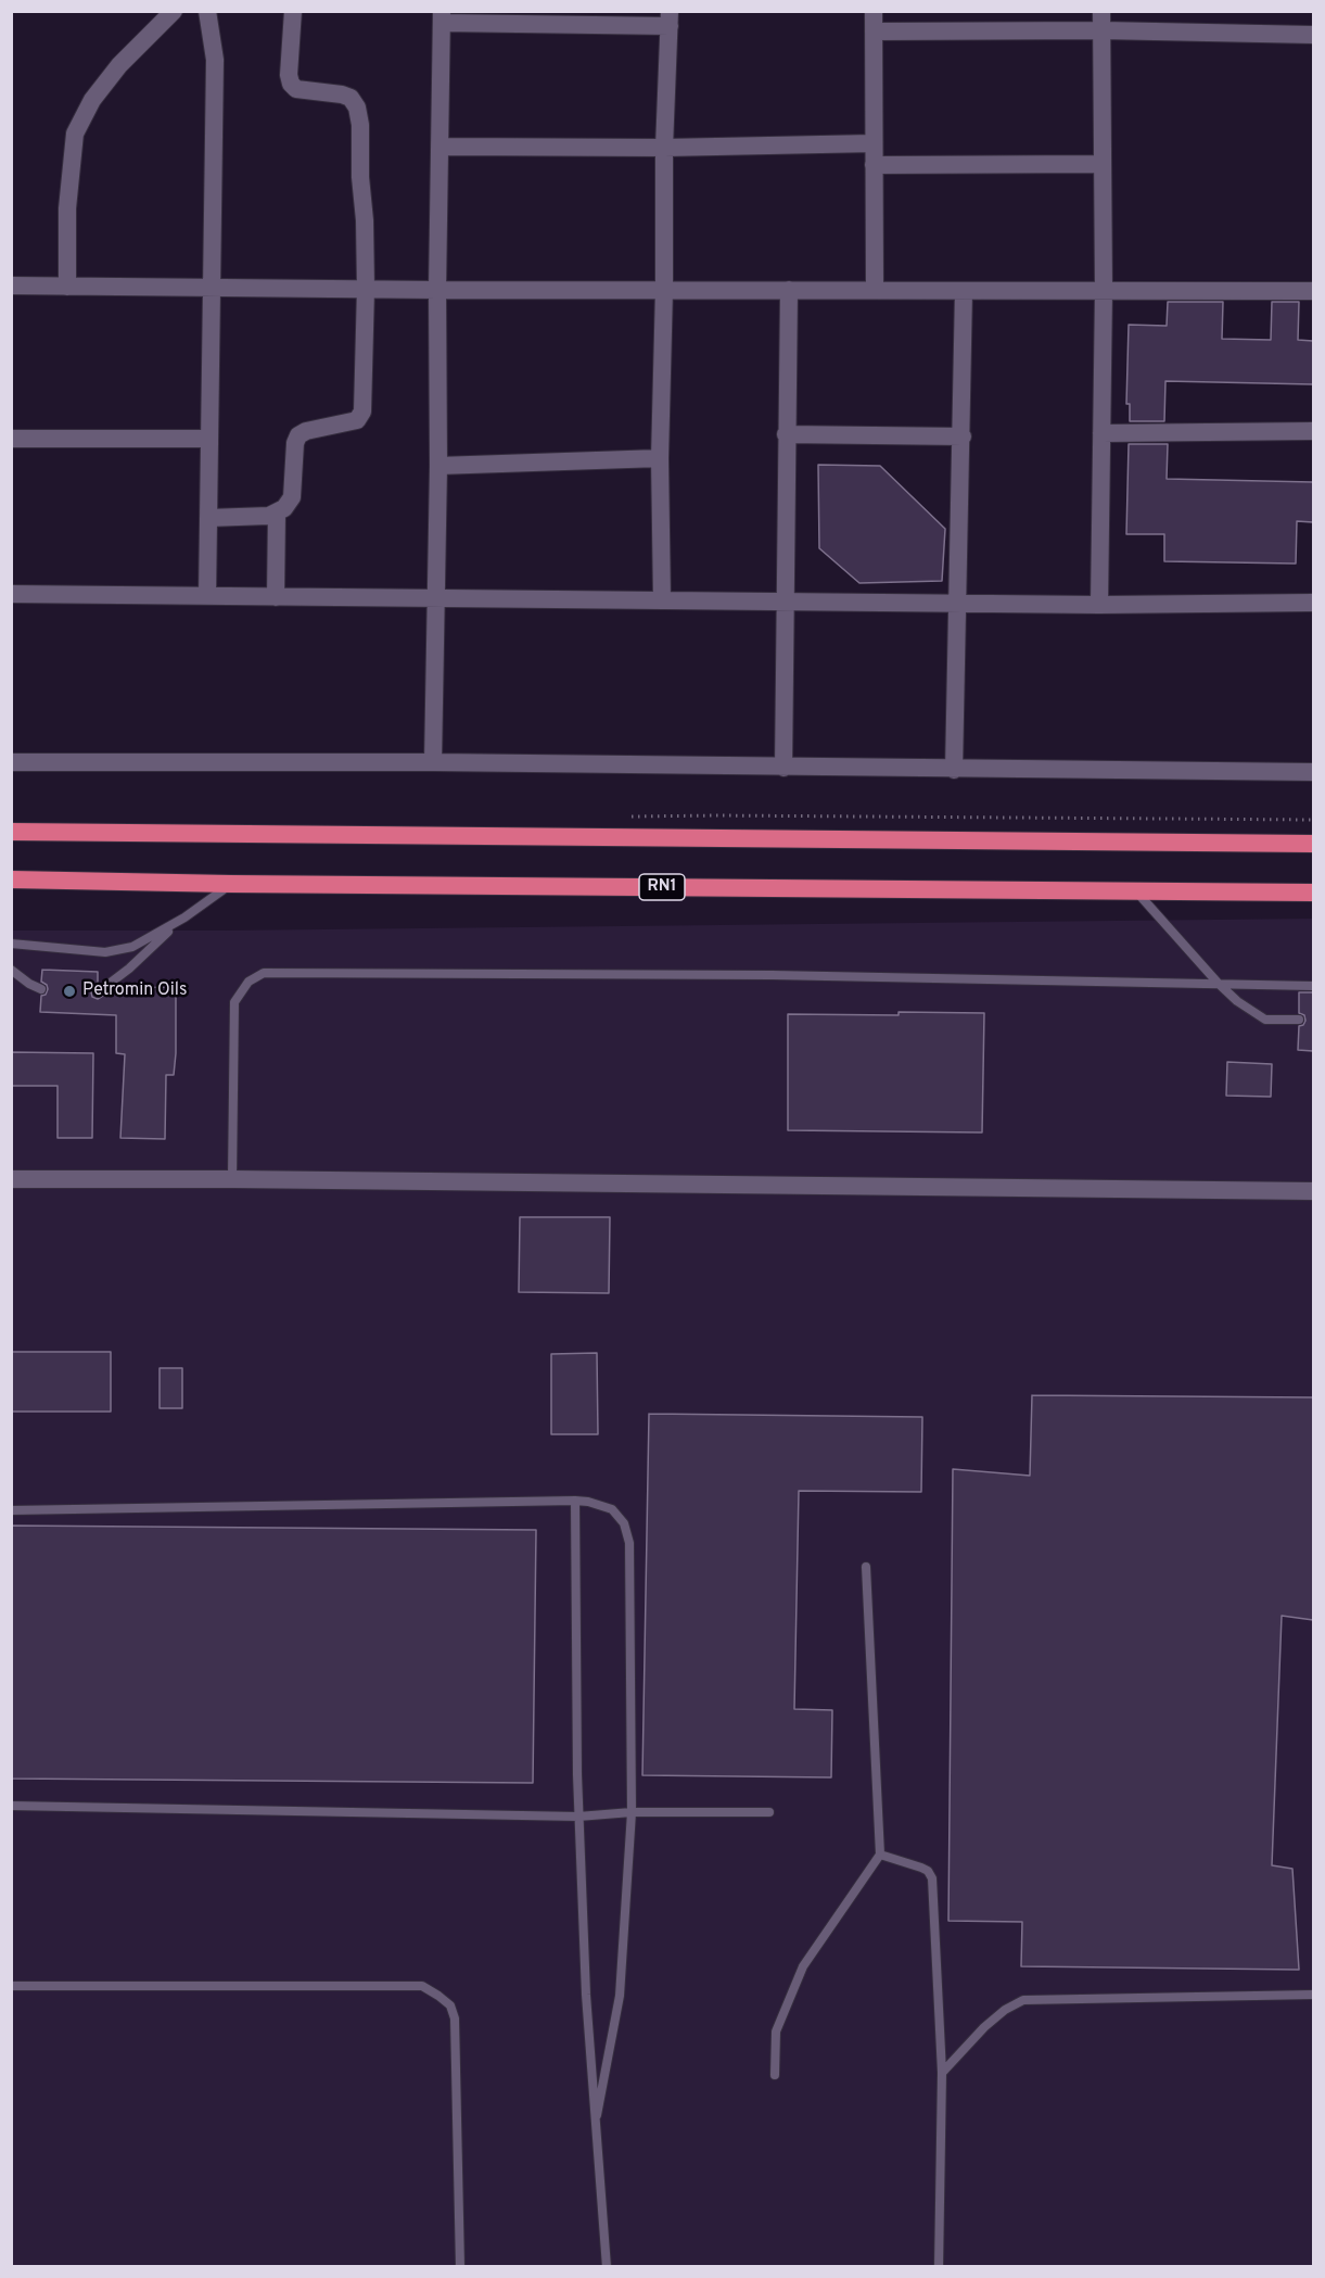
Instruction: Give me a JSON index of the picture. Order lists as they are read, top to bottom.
{
  "streets": {
    "highway": ["RN1"]
  },
  "places": ["Petromin Oils"]
}
